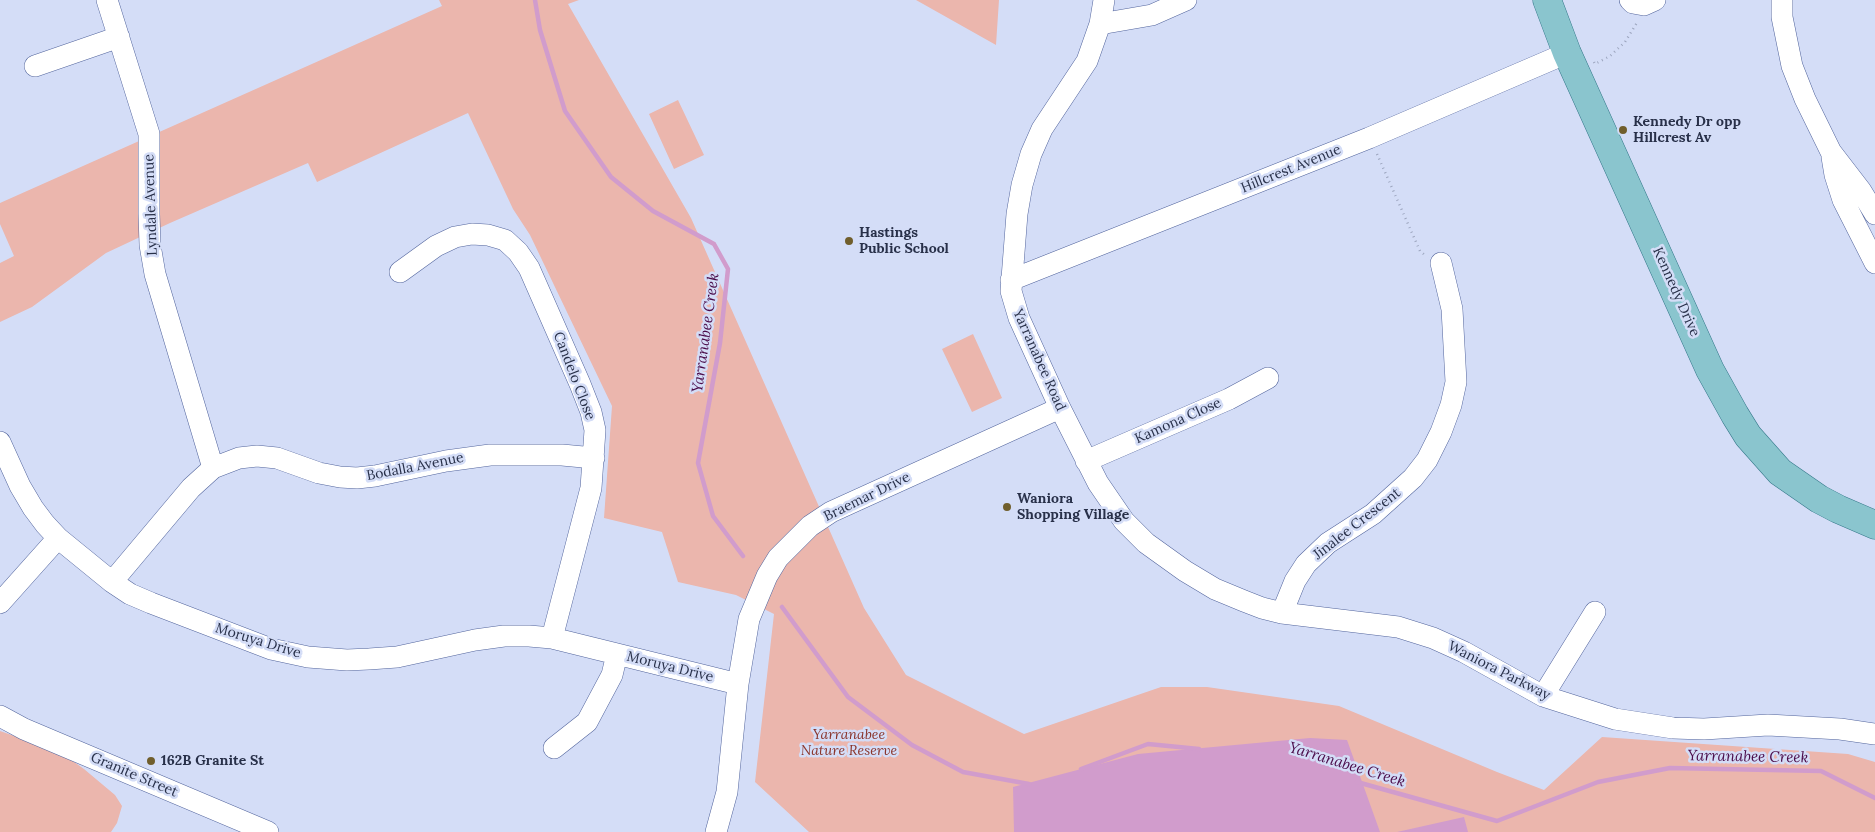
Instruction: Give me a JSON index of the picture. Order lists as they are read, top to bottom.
{
  "streets": {
    "main road": ["Kennedy Drive"],
    "street": [
      "Hillcrest Avenue",
      "Lyndale Avenue",
      "Yarranabee Road",
      "Candelo Close",
      "Kamona Close",
      "Bodalla Avenue",
      "Braemar Drive",
      "Jinalee Crescent",
      "Moruya Drive",
      "Waniora Parkway",
      "Granite Street"
    ]
  },
  "crossings": [
    ["Hillcrest Avenue", "Kennedy Drive"],
    ["Hillcrest Avenue", "Yarranabee Road"],
    ["Lyndale Avenue", "Bodalla Avenue"],
    ["Yarranabee Road", "Kamona Close"],
    ["Yarranabee Road", "Braemar Drive"],
    ["Yarranabee Road", "Waniora Parkway"],
    ["Candelo Close", "Bodalla Avenue"],
    ["Candelo Close", "Moruya Drive"],
    ["Bodalla Avenue", "Moruya Drive"],
    ["Braemar Drive", "Moruya Drive"],
    ["Jinalee Crescent", "Waniora Parkway"]
  ],
  "water": ["Yarranabee Creek"],
  "parks": ["Yarranabee Nature Reserve"],
  "places": [
    "Kennedy Dr opp Hillcrest Av",
    "Hastings Public School",
    "Waniora Shopping Village",
    "162B Granite St"
  ]
}
